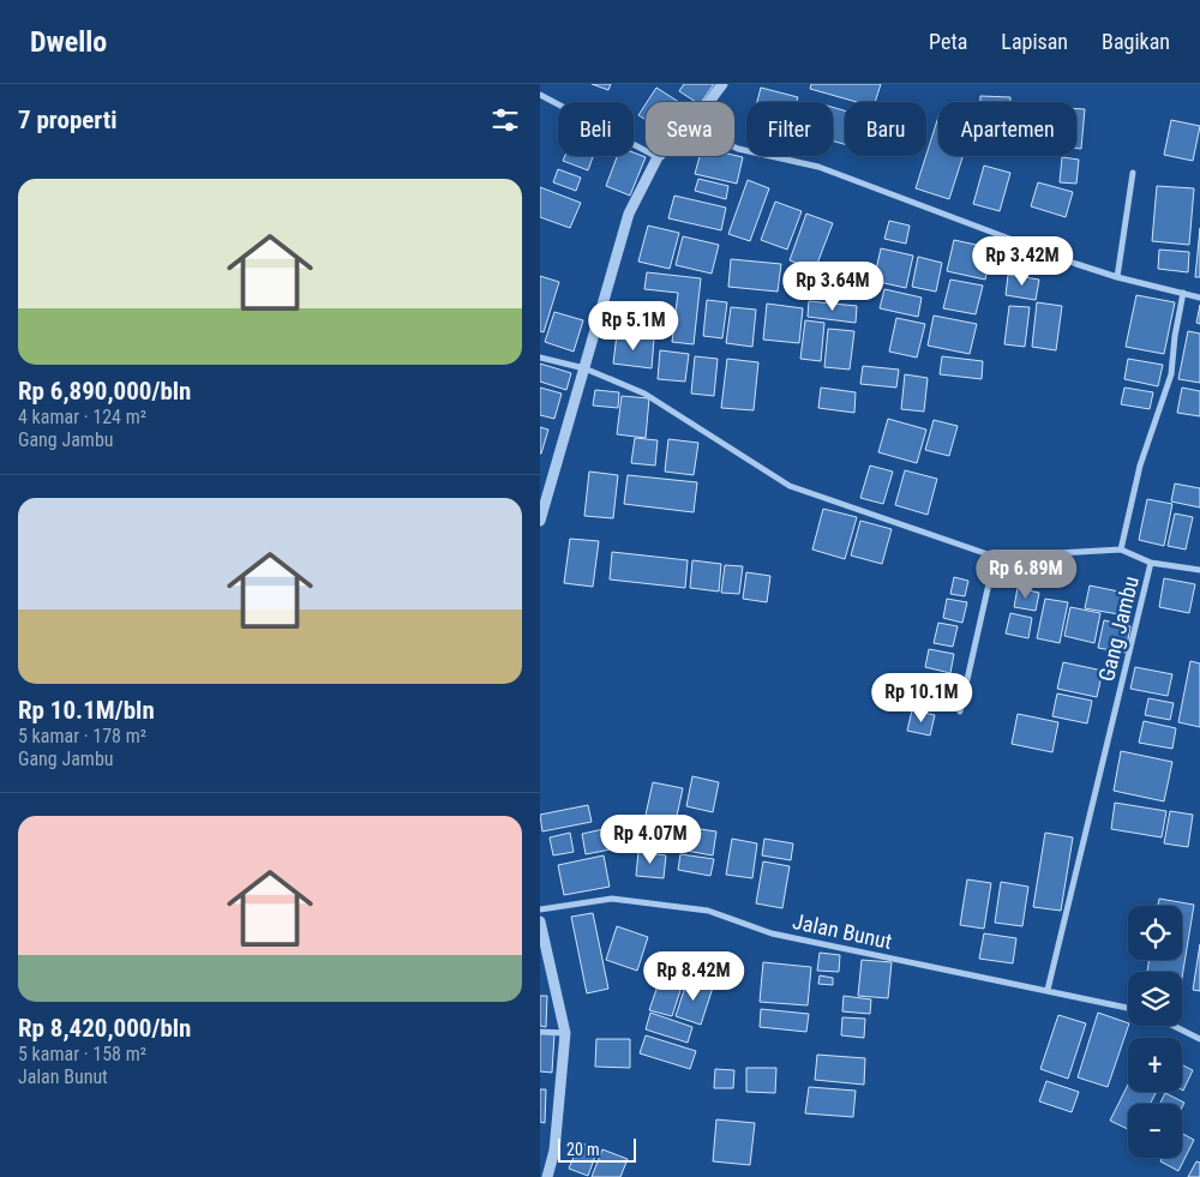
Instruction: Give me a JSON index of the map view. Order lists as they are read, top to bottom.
{
  "streets": {
    "street": ["Gang Jambu", "Jalan Bunut"]
  },
  "crossings": [
    ["Gang Jambu", "Jalan Bunut"]
  ],
  "scale_bar": "20 m",
  "page": {
    "header": "Dwello",
    "nav": ["Peta", "Lapisan", "Bagikan"],
    "heading": "7 properti",
    "chip": [
      "Beli",
      "Sewa",
      "Filter",
      "Baru",
      "Apartemen"
    ],
    "list": [
      {
        "name": "Rp 6,890,000/bln",
        "note": "4 kamar · 124 m² · Gang Jambu"
      },
      {
        "name": "Rp 10.1M/bln",
        "note": "5 kamar · 178 m² · Gang Jambu"
      },
      {
        "name": "Rp 8,420,000/bln",
        "note": "5 kamar · 158 m² · Jalan Bunut"
      }
    ],
    "price": [
      "Rp 3.42M",
      "Rp 3.64M",
      "Rp 5.1M",
      "Rp 6.89M",
      "Rp 10.1M",
      "Rp 4.07M",
      "Rp 8.42M"
    ],
    "map_buttons": ["+", "−"],
    "scale": "20 m"
  }
}
